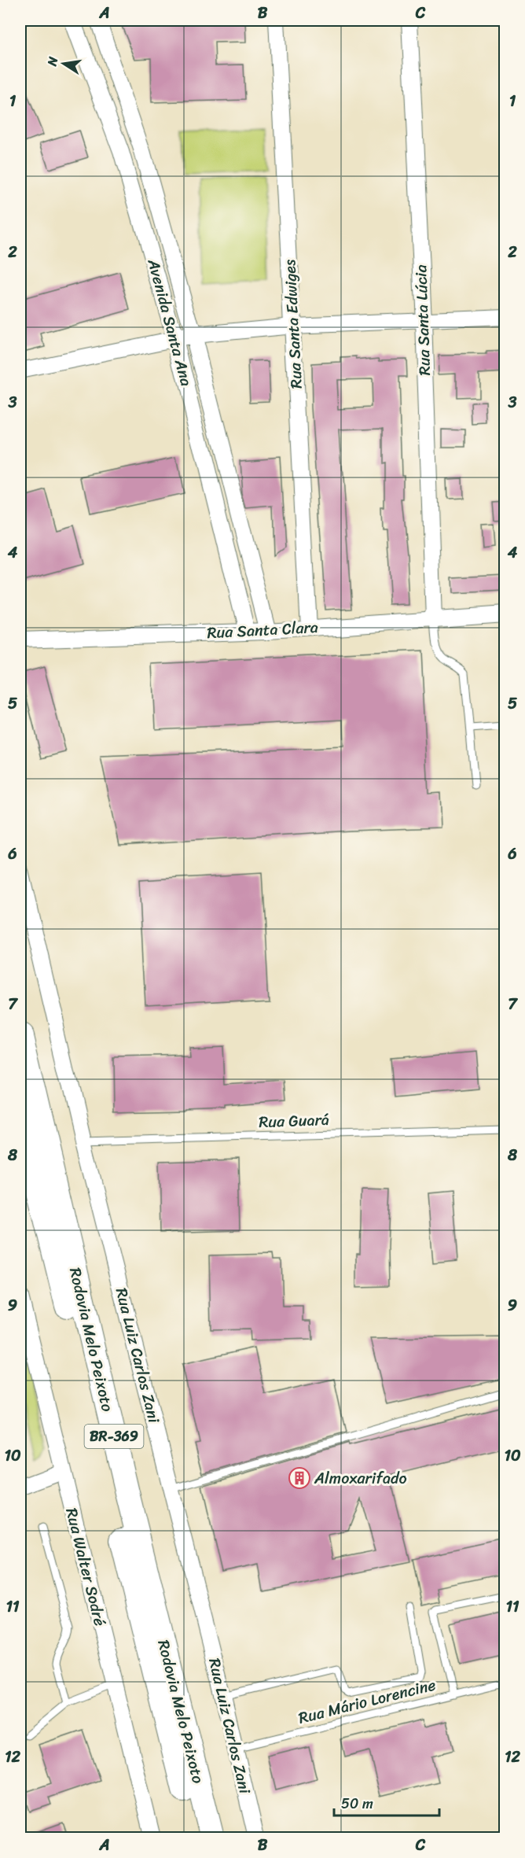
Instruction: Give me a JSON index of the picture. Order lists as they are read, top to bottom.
{
  "streets": {
    "main road": ["Rodovia Melo Peixoto", "BR-369"],
    "street": [
      "Rua Santa Lúcia",
      "Avenida Santa Ana",
      "Rua Santa Edwiges",
      "Rua Santa Clara",
      "Rua Luiz Carlos Zani",
      "Rua Walter Sodré"
    ],
    "lane": ["Rua Guará", "Rua Mário Lorencine"]
  },
  "crossings": [
    ["Rua Santa Lúcia", "Rua Santa Clara"],
    ["Avenida Santa Ana", "Rua Santa Clara"],
    ["Rua Santa Edwiges", "Rua Santa Clara"],
    ["Rua Guará", "Rua Luiz Carlos Zani"],
    ["Rua Luiz Carlos Zani", "Rua Mário Lorencine"]
  ],
  "places": {
    "building": ["Almoxarifado"]
  },
  "scale_bar": "50 m",
  "north": "left",
  "grid": {
    "columns": ["A", "B", "C"],
    "rows": [
      "1",
      "2",
      "3",
      "4",
      "5",
      "6",
      "7",
      "8",
      "9",
      "10",
      "11",
      "12"
    ]
  }
}
